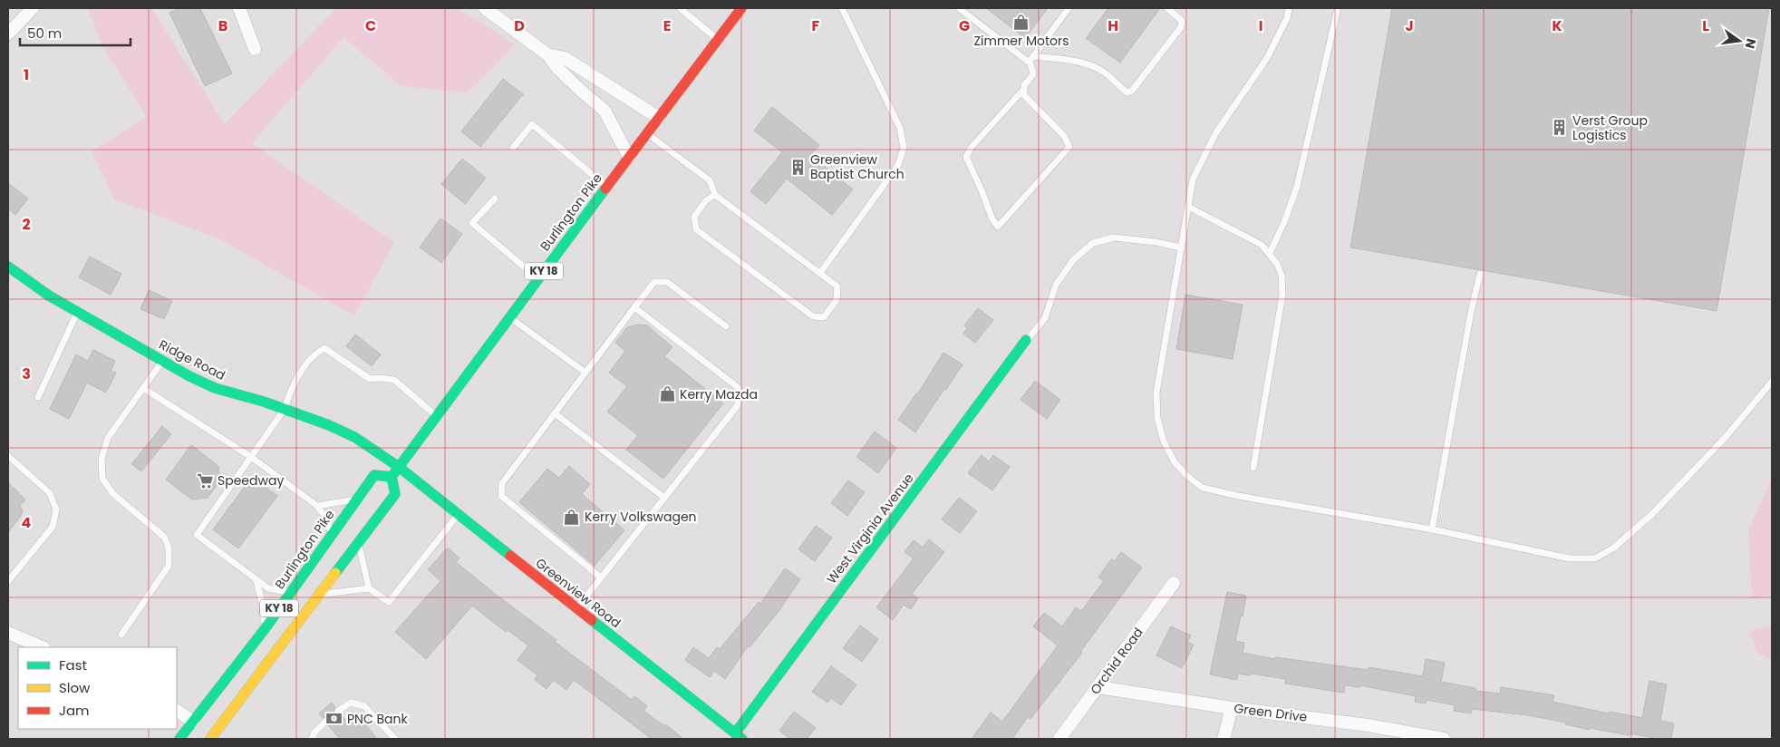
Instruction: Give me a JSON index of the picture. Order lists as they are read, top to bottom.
{
  "streets": {
    "street": [
      "Burlington Pike",
      "KY 18",
      "Ridge Road",
      "West Virginia Avenue",
      "Greenview Road",
      "Orchid Road",
      "Green Drive"
    ]
  },
  "crossings": [
    ["Burlington Pike", "KY 18"],
    ["Burlington Pike", "Ridge Road"],
    ["Burlington Pike", "Greenview Road"],
    ["Ridge Road", "Greenview Road"],
    ["West Virginia Avenue", "Greenview Road"],
    ["Orchid Road", "Green Drive"]
  ],
  "places": {
    "shop": ["Zimmer Motors", "Kerry Mazda", "Kerry Volkswagen"],
    "building": ["Verst Group Logistics", "Greenview Baptist Church"],
    "supermarket": ["Speedway"],
    "bank": ["PNC Bank"]
  },
  "legend": ["Fast", "Slow", "Jam"],
  "scale_bar": "50 m",
  "north": "right",
  "grid": {
    "columns": [
      "B",
      "C",
      "D",
      "E",
      "F",
      "G",
      "H",
      "I",
      "J",
      "K",
      "L"
    ],
    "rows": [
      "1",
      "2",
      "3",
      "4"
    ]
  }
}
